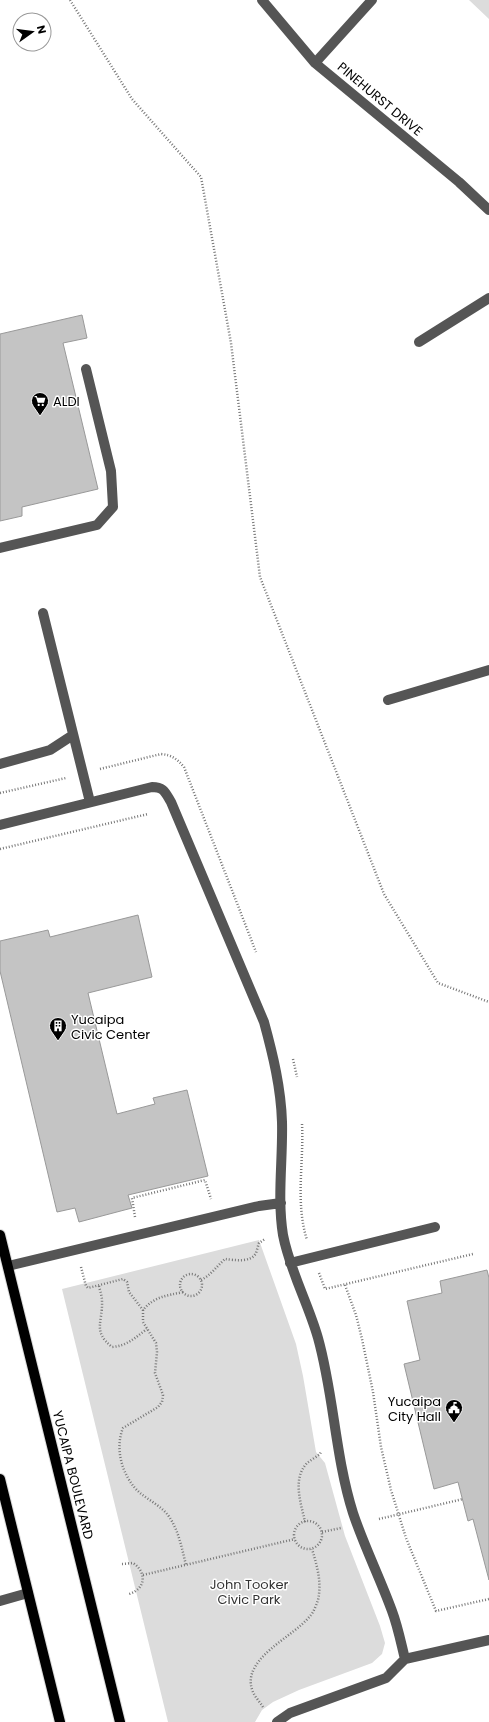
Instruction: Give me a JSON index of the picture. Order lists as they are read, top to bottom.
{
  "streets": {
    "main road": ["YUCAIPA BOULEVARD"],
    "street": ["PINEHURST DRIVE"]
  },
  "parks": ["John Tooker Civic Park"],
  "places": {
    "supermarket": ["ALDI"],
    "building": ["Yucaipa Civic Center"],
    "public building": ["Yucaipa City Hall"]
  },
  "north": "right"
}
